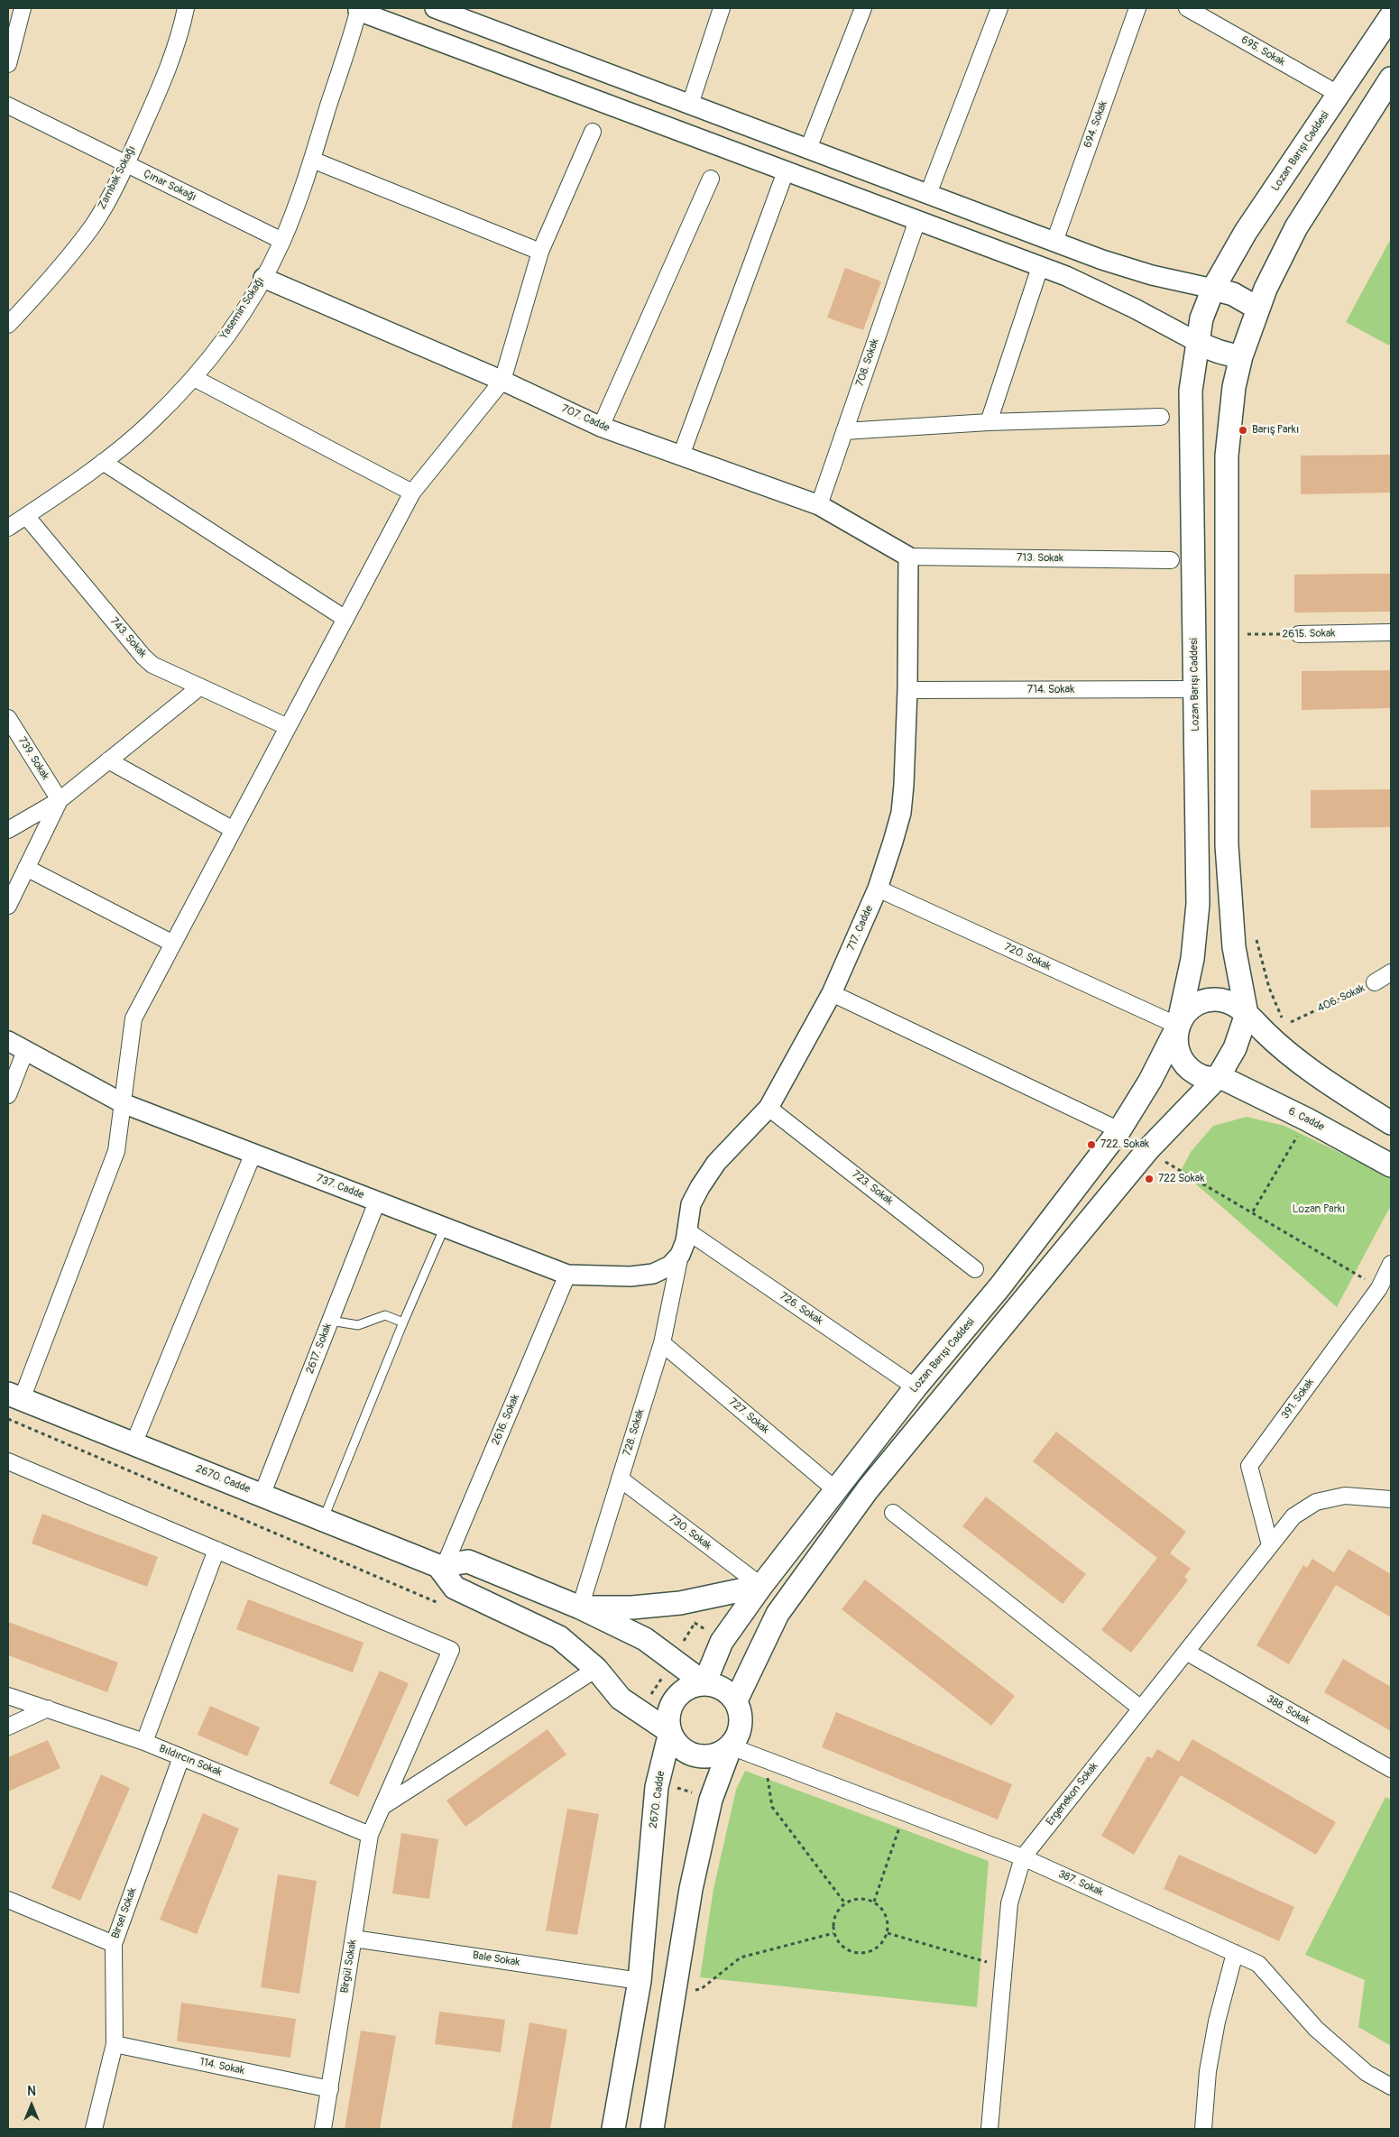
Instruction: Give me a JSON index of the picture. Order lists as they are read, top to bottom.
{
  "streets": {
    "main road": ["Lozan Barışı Caddesi", "6. Cadde", "2670. Cadde"],
    "street": [
      "695. Sokak",
      "694. Sokak",
      "Zambak Sokağı",
      "Çınar Sokağı",
      "Yasemin Sokağı",
      "708. Sokak",
      "707. Cadde",
      "713. Sokak",
      "2615. Sokak",
      "743. Sokak",
      "714. Sokak",
      "739. Sokak",
      "717. Cadde",
      "720. Sokak",
      "406. Sokak",
      "737. Cadde",
      "723. Sokak",
      "726. Sokak",
      "2617. Sokak",
      "391. Sokak",
      "727. Sokak",
      "2616. Sokak",
      "728. Sokak",
      "730. Sokak",
      "388. Sokak",
      "Bıldırcın Sokak",
      "Ergenekon Sokak",
      "387. Sokak",
      "Birsel Sokak",
      "Bale Sokak",
      "Birgül Sokak",
      "114. Sokak"
    ]
  },
  "crossings": [
    ["695. Sokak", "Lozan Barışı Caddesi"],
    ["Lozan Barışı Caddesi", "714. Sokak"],
    ["Lozan Barışı Caddesi", "720. Sokak"],
    ["Lozan Barışı Caddesi", "6. Cadde"],
    ["Lozan Barışı Caddesi", "726. Sokak"],
    ["Lozan Barışı Caddesi", "727. Sokak"],
    ["Lozan Barışı Caddesi", "2670. Cadde"],
    ["Lozan Barışı Caddesi", "730. Sokak"],
    ["Lozan Barışı Caddesi", "387. Sokak"],
    ["Zambak Sokağı", "Çınar Sokağı"],
    ["Çınar Sokağı", "Yasemin Sokağı"],
    ["Yasemin Sokağı", "707. Cadde"],
    ["Yasemin Sokağı", "743. Sokak"],
    ["708. Sokak", "707. Cadde"],
    ["707. Cadde", "713. Sokak"],
    ["707. Cadde", "717. Cadde"],
    ["713. Sokak", "717. Cadde"],
    ["714. Sokak", "717. Cadde"],
    ["717. Cadde", "720. Sokak"],
    ["717. Cadde", "737. Cadde"],
    ["717. Cadde", "723. Sokak"],
    ["717. Cadde", "726. Sokak"],
    ["717. Cadde", "728. Sokak"],
    ["720. Sokak", "6. Cadde"],
    ["737. Cadde", "2617. Sokak"],
    ["737. Cadde", "2616. Sokak"],
    ["737. Cadde", "728. Sokak"],
    ["2617. Sokak", "2670. Cadde"],
    ["391. Sokak", "Ergenekon Sokak"],
    ["727. Sokak", "728. Sokak"],
    ["2616. Sokak", "2670. Cadde"],
    ["728. Sokak", "730. Sokak"],
    ["2670. Cadde", "387. Sokak"],
    ["2670. Cadde", "Bale Sokak"],
    ["388. Sokak", "Ergenekon Sokak"],
    ["Bıldırcın Sokak", "Birsel Sokak"],
    ["Bıldırcın Sokak", "Birgül Sokak"],
    ["Ergenekon Sokak", "387. Sokak"],
    ["Birsel Sokak", "114. Sokak"],
    ["Bale Sokak", "Birgül Sokak"],
    ["Birgül Sokak", "114. Sokak"]
  ],
  "parks": ["Lozan Parkı"],
  "places": ["Barış Parkı", "722. Sokak", "722 Sokak"],
  "north": "top"
}
